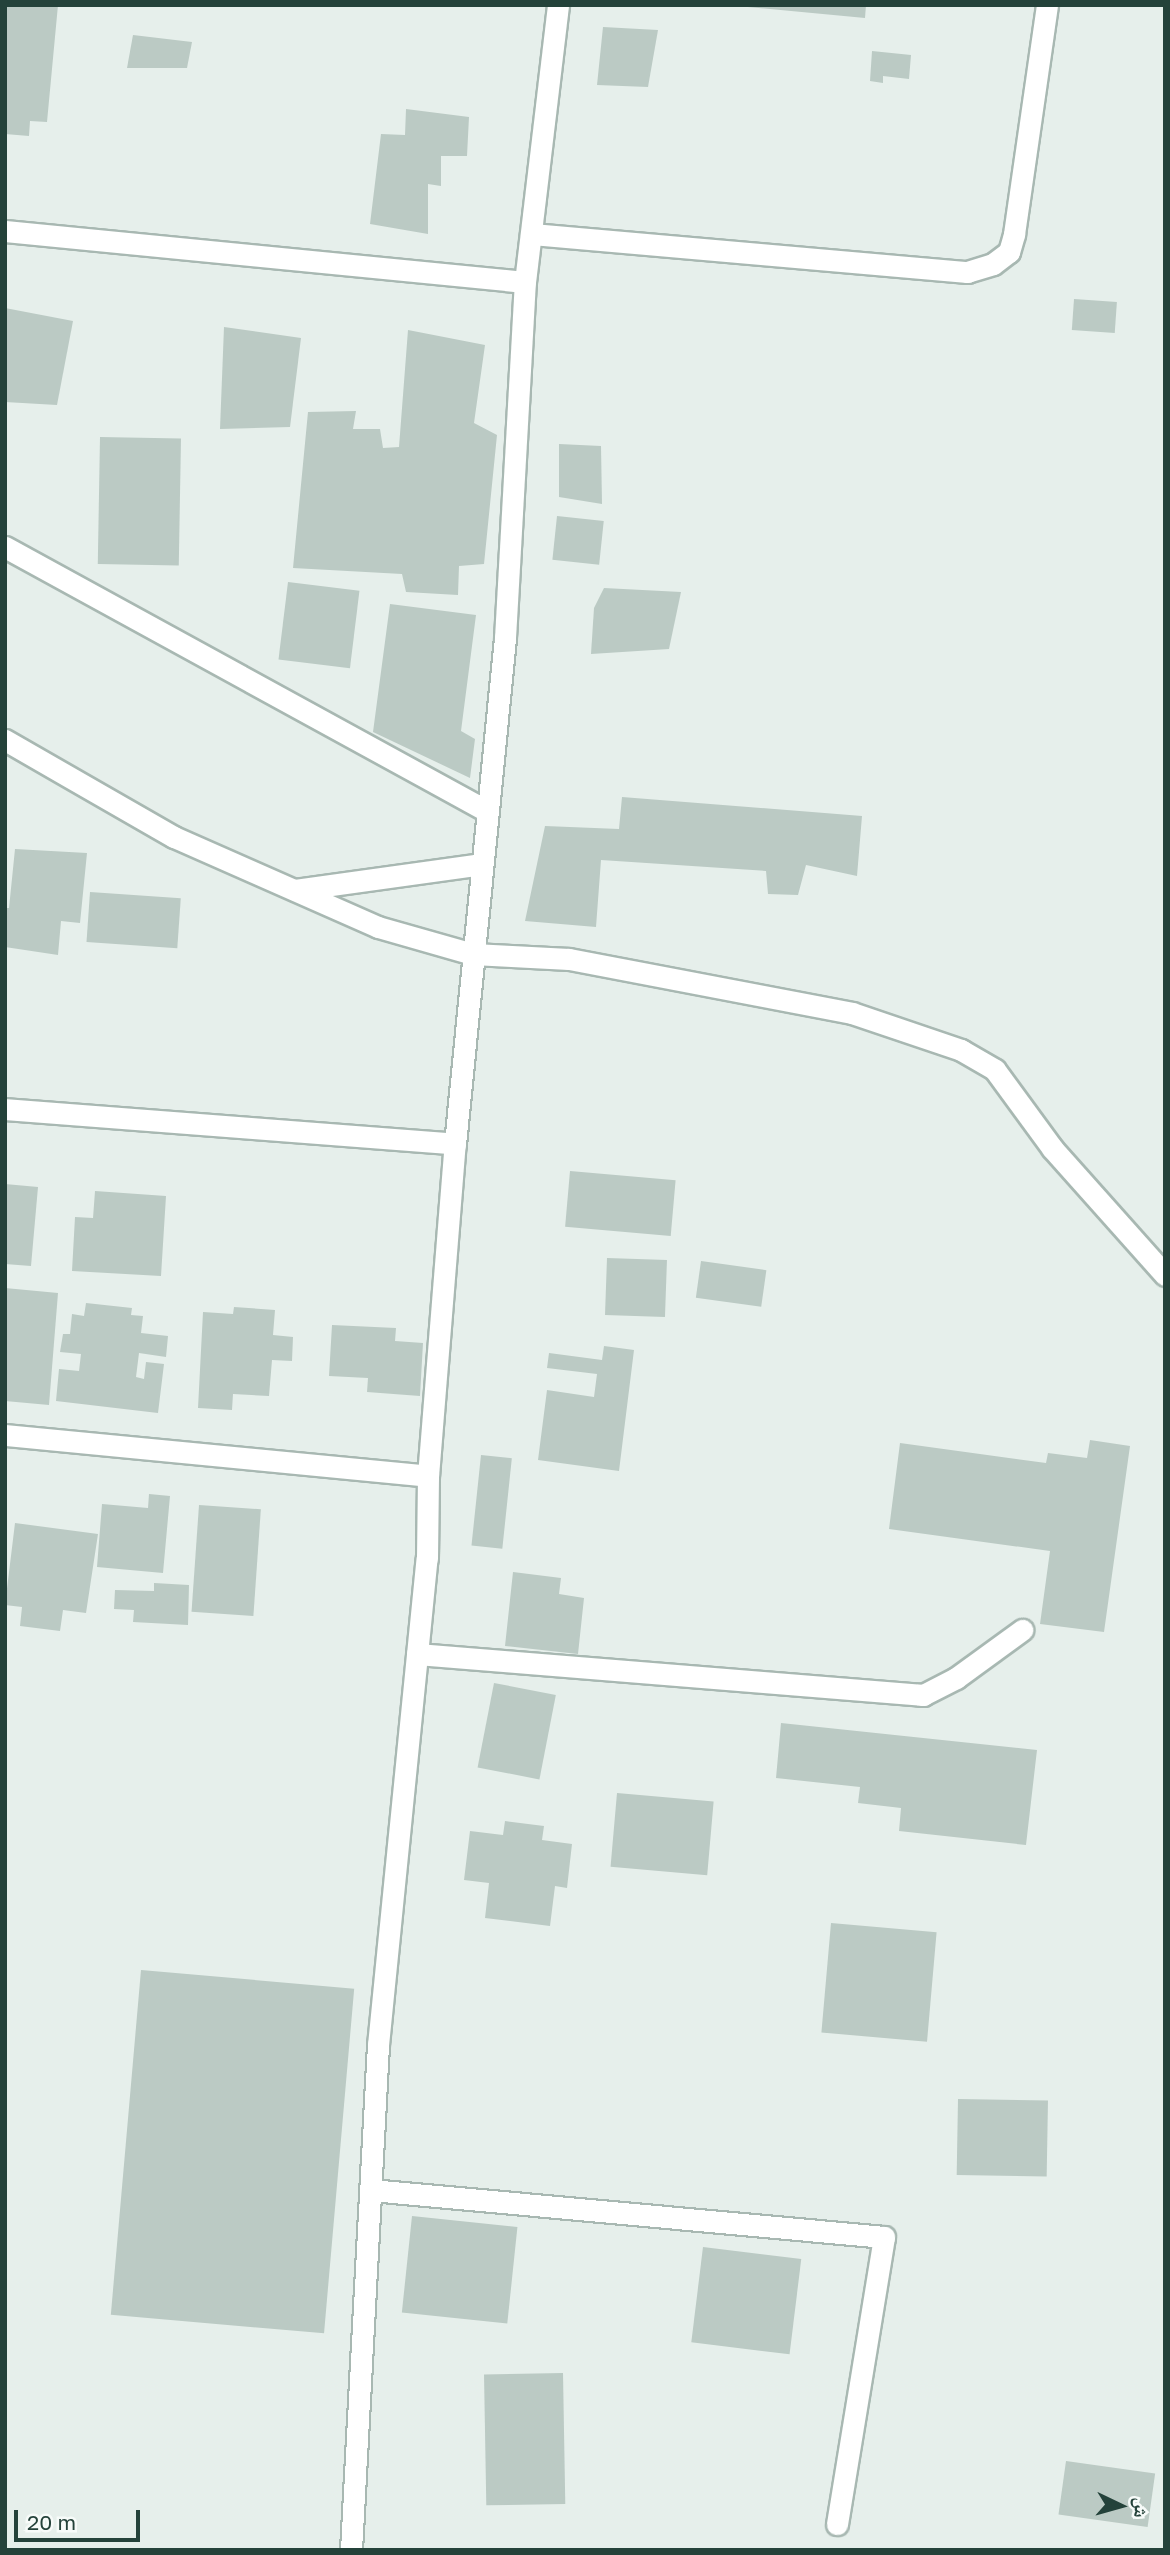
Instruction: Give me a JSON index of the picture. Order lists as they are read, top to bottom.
{
  "scale_bar": "20 m",
  "north": "right"
}
